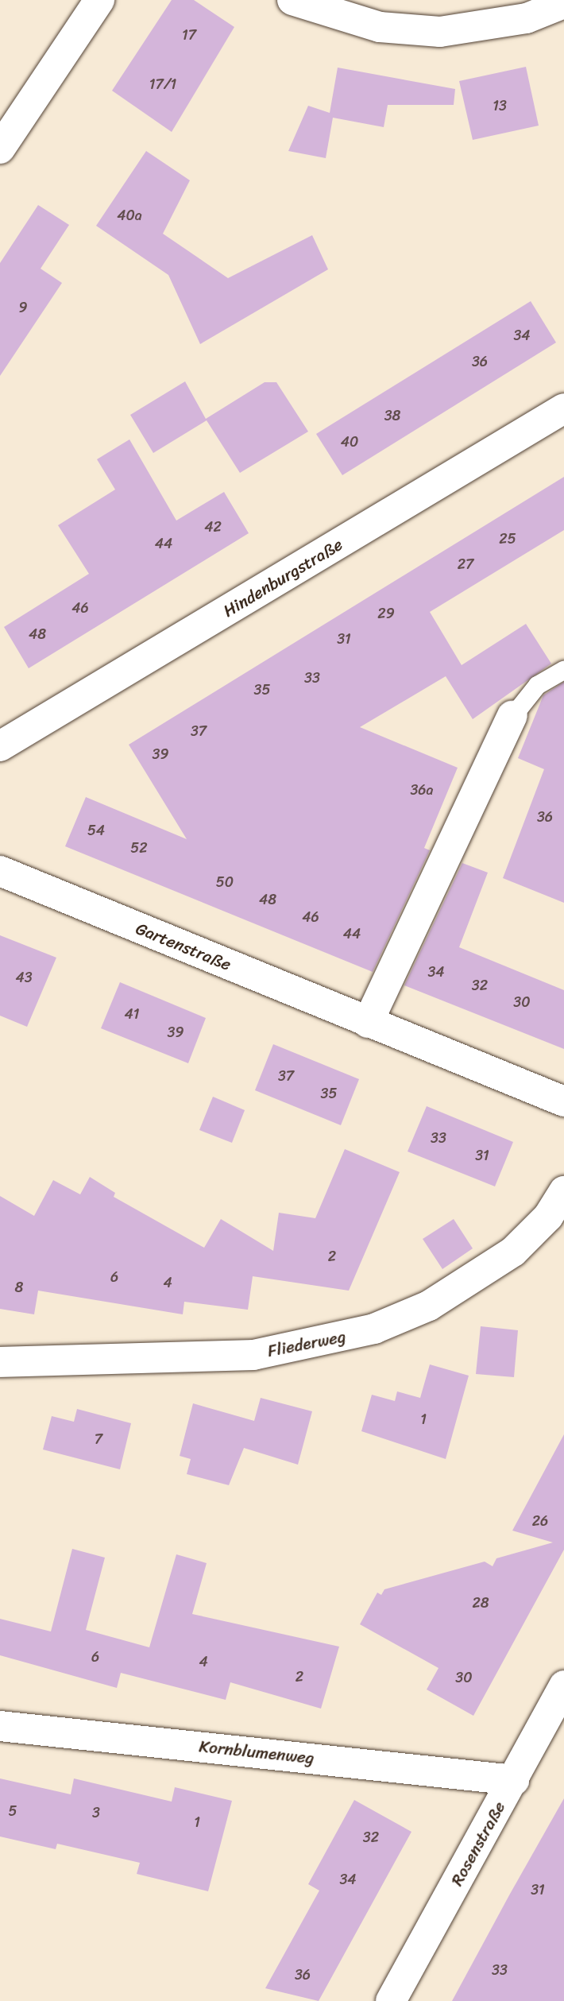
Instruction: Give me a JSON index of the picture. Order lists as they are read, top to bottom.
{
  "streets": {
    "street": [
      "Hindenburgstraße",
      "Gartenstraße",
      "Fliederweg",
      "Kornblumenweg",
      "Rosenstraße"
    ]
  },
  "crossings": [
    ["Kornblumenweg", "Rosenstraße"]
  ],
  "house_numbers": [
    "17",
    "17/1",
    "13",
    "40a",
    "9",
    "34",
    "36",
    "38",
    "40",
    "42",
    "25",
    "44",
    "27",
    "46",
    "29",
    "48",
    "31",
    "33",
    "35",
    "37",
    "39",
    "36a",
    "36",
    "54",
    "52",
    "50",
    "48",
    "46",
    "44",
    "34",
    "43",
    "32",
    "30",
    "41",
    "39",
    "37",
    "35",
    "33",
    "31",
    "2",
    "6",
    "4",
    "8",
    "1",
    "7",
    "26",
    "28",
    "6",
    "4",
    "2",
    "30",
    "5",
    "3",
    "1",
    "32",
    "34",
    "31",
    "33",
    "36"
  ]
}
